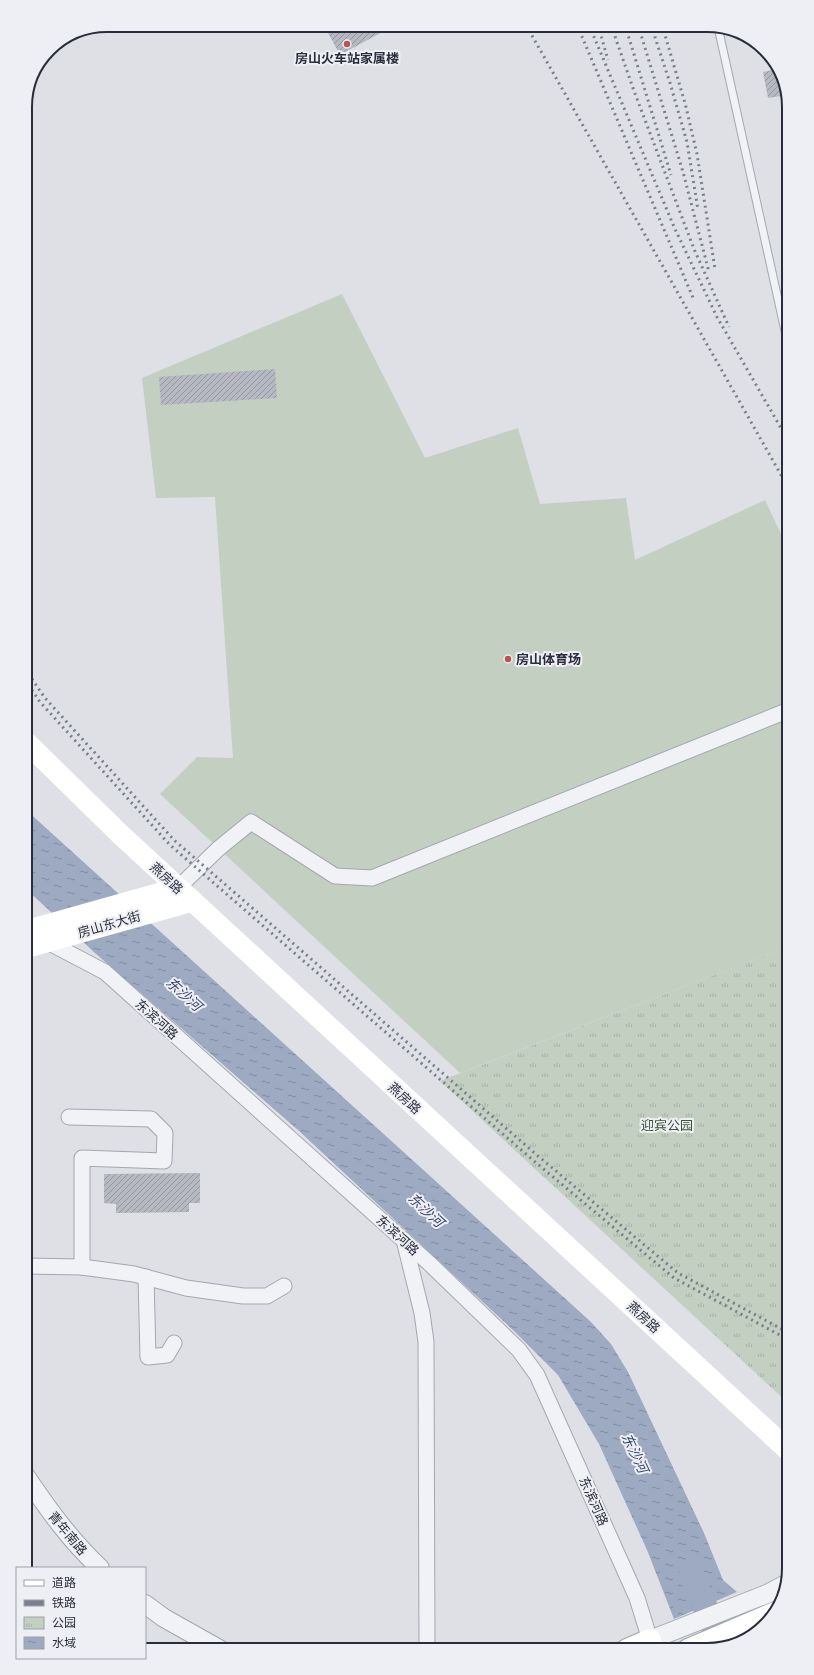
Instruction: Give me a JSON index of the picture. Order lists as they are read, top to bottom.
{
  "streets": {
    "main road": ["燕房路", "房山东大街"],
    "street": ["东滨河路", "青年南路"]
  },
  "crossings": [
    ["燕房路", "房山东大街"],
    ["房山东大街", "东滨河路"]
  ],
  "water": ["东沙河"],
  "parks": ["迎宾公园"],
  "places": ["房山火车站家属楼", "房山体育场"],
  "legend": [
    "道路",
    "铁路",
    "公园",
    "水域"
  ]
}
